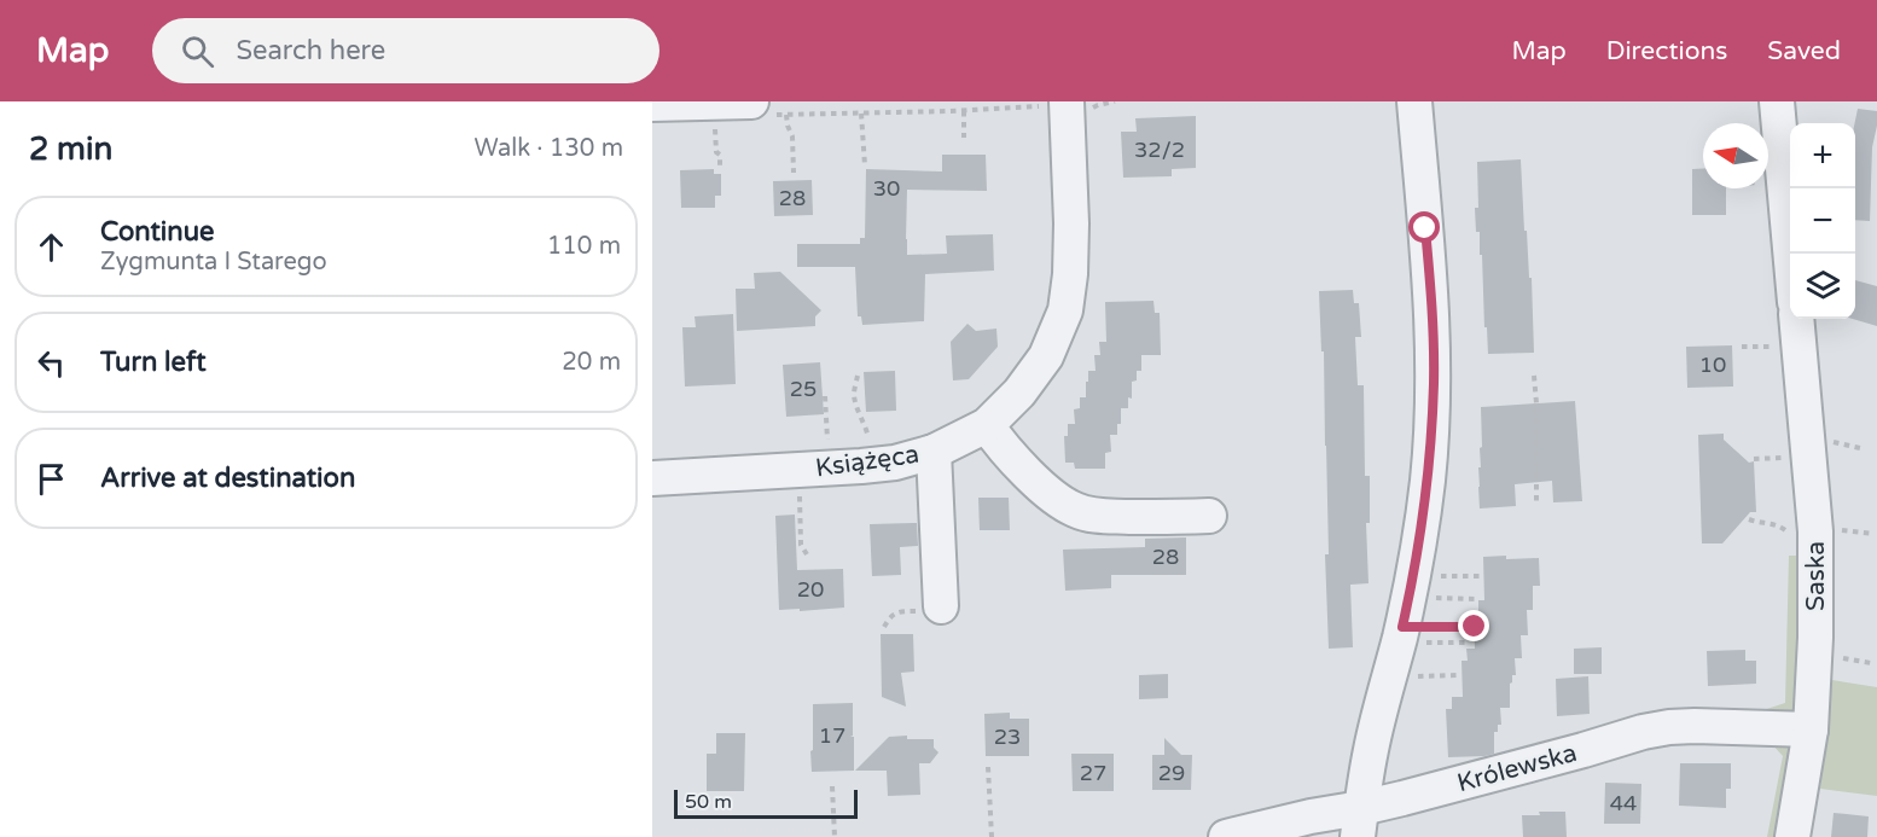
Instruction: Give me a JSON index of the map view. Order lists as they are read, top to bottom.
{
  "streets": {
    "street": ["Książęca", "Saska", "Królewska"]
  },
  "crossings": [
    ["Saska", "Królewska"]
  ],
  "house_numbers": [
    "32/2",
    "30",
    "28",
    "10",
    "25",
    "28",
    "20",
    "17",
    "23",
    "27",
    "29",
    "44"
  ],
  "scale_bar": "50 m",
  "north": "left",
  "page": {
    "header": "Map",
    "search": "Search here",
    "nav": ["Map", "Directions", "Saved"],
    "heading": ["2 min", "Walk · 130 m"],
    "map_buttons": ["+", "−"],
    "list": [
      ["Continue", "Zygmunta I Starego", "110 m"],
      ["Turn left", "20 m"],
      "Arrive at destination"
    ],
    "scale": "50 m"
  }
}
